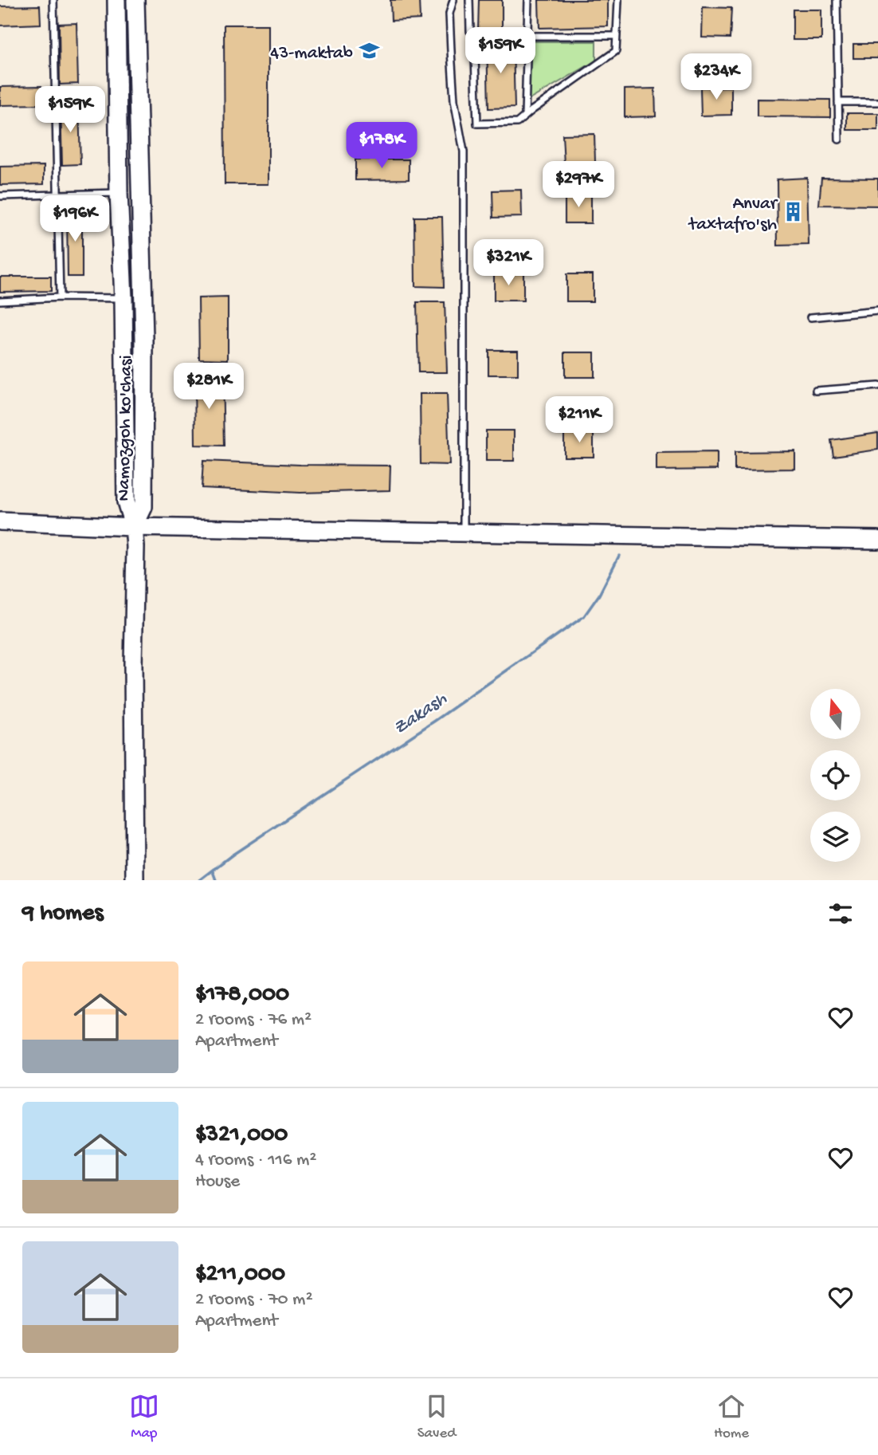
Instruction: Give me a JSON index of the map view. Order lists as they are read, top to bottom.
{
  "streets": {
    "main road": ["Namozgoh ko'chasi"]
  },
  "water": ["Zakash"],
  "places": {
    "school or university": ["43-maktab"],
    "building": ["Anvar taxtafro'sh"]
  },
  "north": "top",
  "page": {
    "price": [
      "$159K",
      "$234K",
      "$159K",
      "$178K",
      "$297K",
      "$196K",
      "$321K",
      "$281K",
      "$211K"
    ],
    "heading": "9 homes",
    "list": [
      {
        "name": "$178,000",
        "note": "2 rooms · 76 m² · Apartment"
      },
      {
        "name": "$321,000",
        "note": "4 rooms · 116 m² · House"
      },
      {
        "name": "$211,000",
        "note": "2 rooms · 70 m² · Apartment"
      }
    ],
    "tabs": ["Map", "Saved", "Home"]
  }
}
